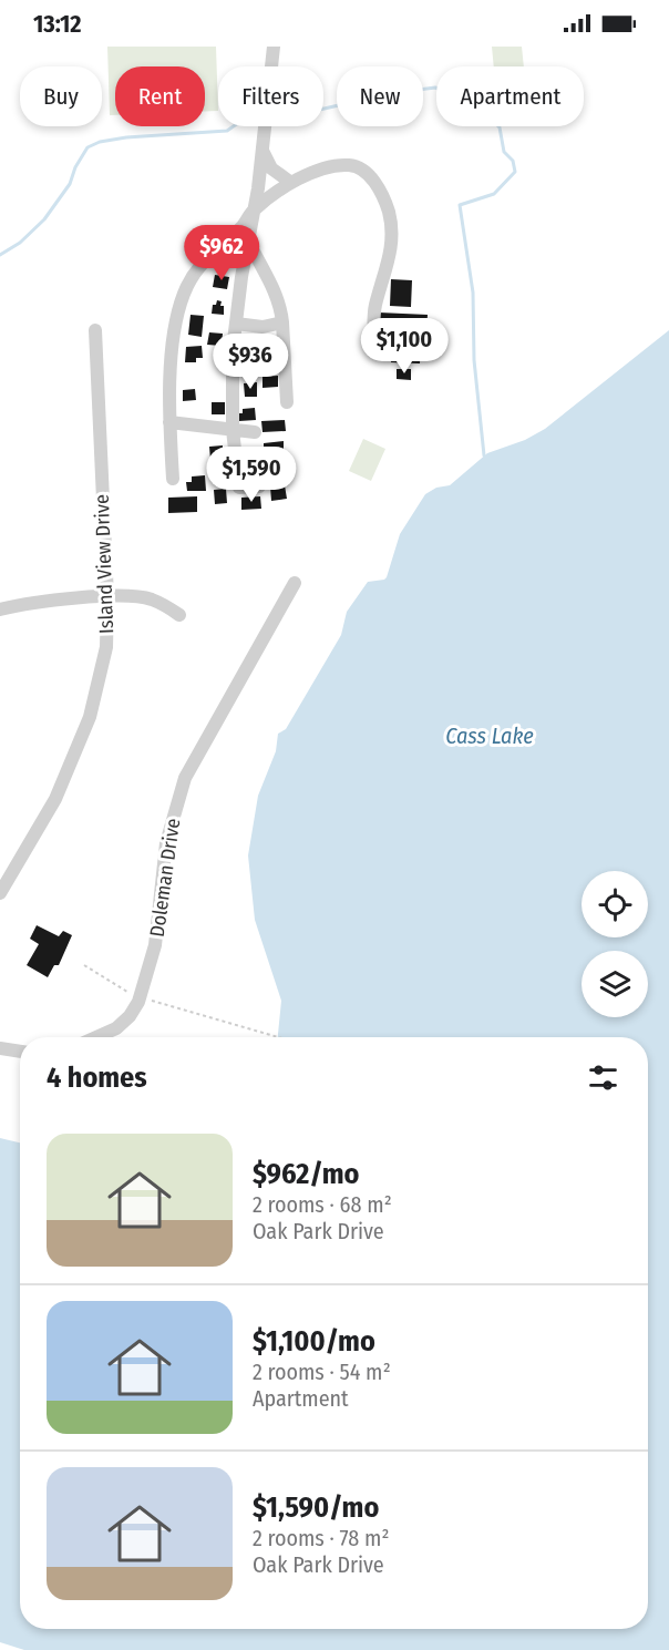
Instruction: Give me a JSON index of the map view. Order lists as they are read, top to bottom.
{
  "streets": {
    "street": ["Island View Drive", "Doleman Drive"]
  },
  "water": ["Cass Lake"],
  "page": {
    "status": "13:12",
    "chip": [
      "Buy",
      "Rent",
      "Filters",
      "New",
      "Apartment"
    ],
    "price": [
      "$962",
      "$1,100",
      "$936",
      "$1,590"
    ],
    "heading": "4 homes",
    "list": [
      {
        "name": "$962/mo",
        "note": "2 rooms · 68 m² · Oak Park Drive"
      },
      {
        "name": "$1,100/mo",
        "note": "2 rooms · 54 m² · Apartment"
      },
      {
        "name": "$1,590/mo",
        "note": "2 rooms · 78 m² · Oak Park Drive"
      }
    ]
  }
}
